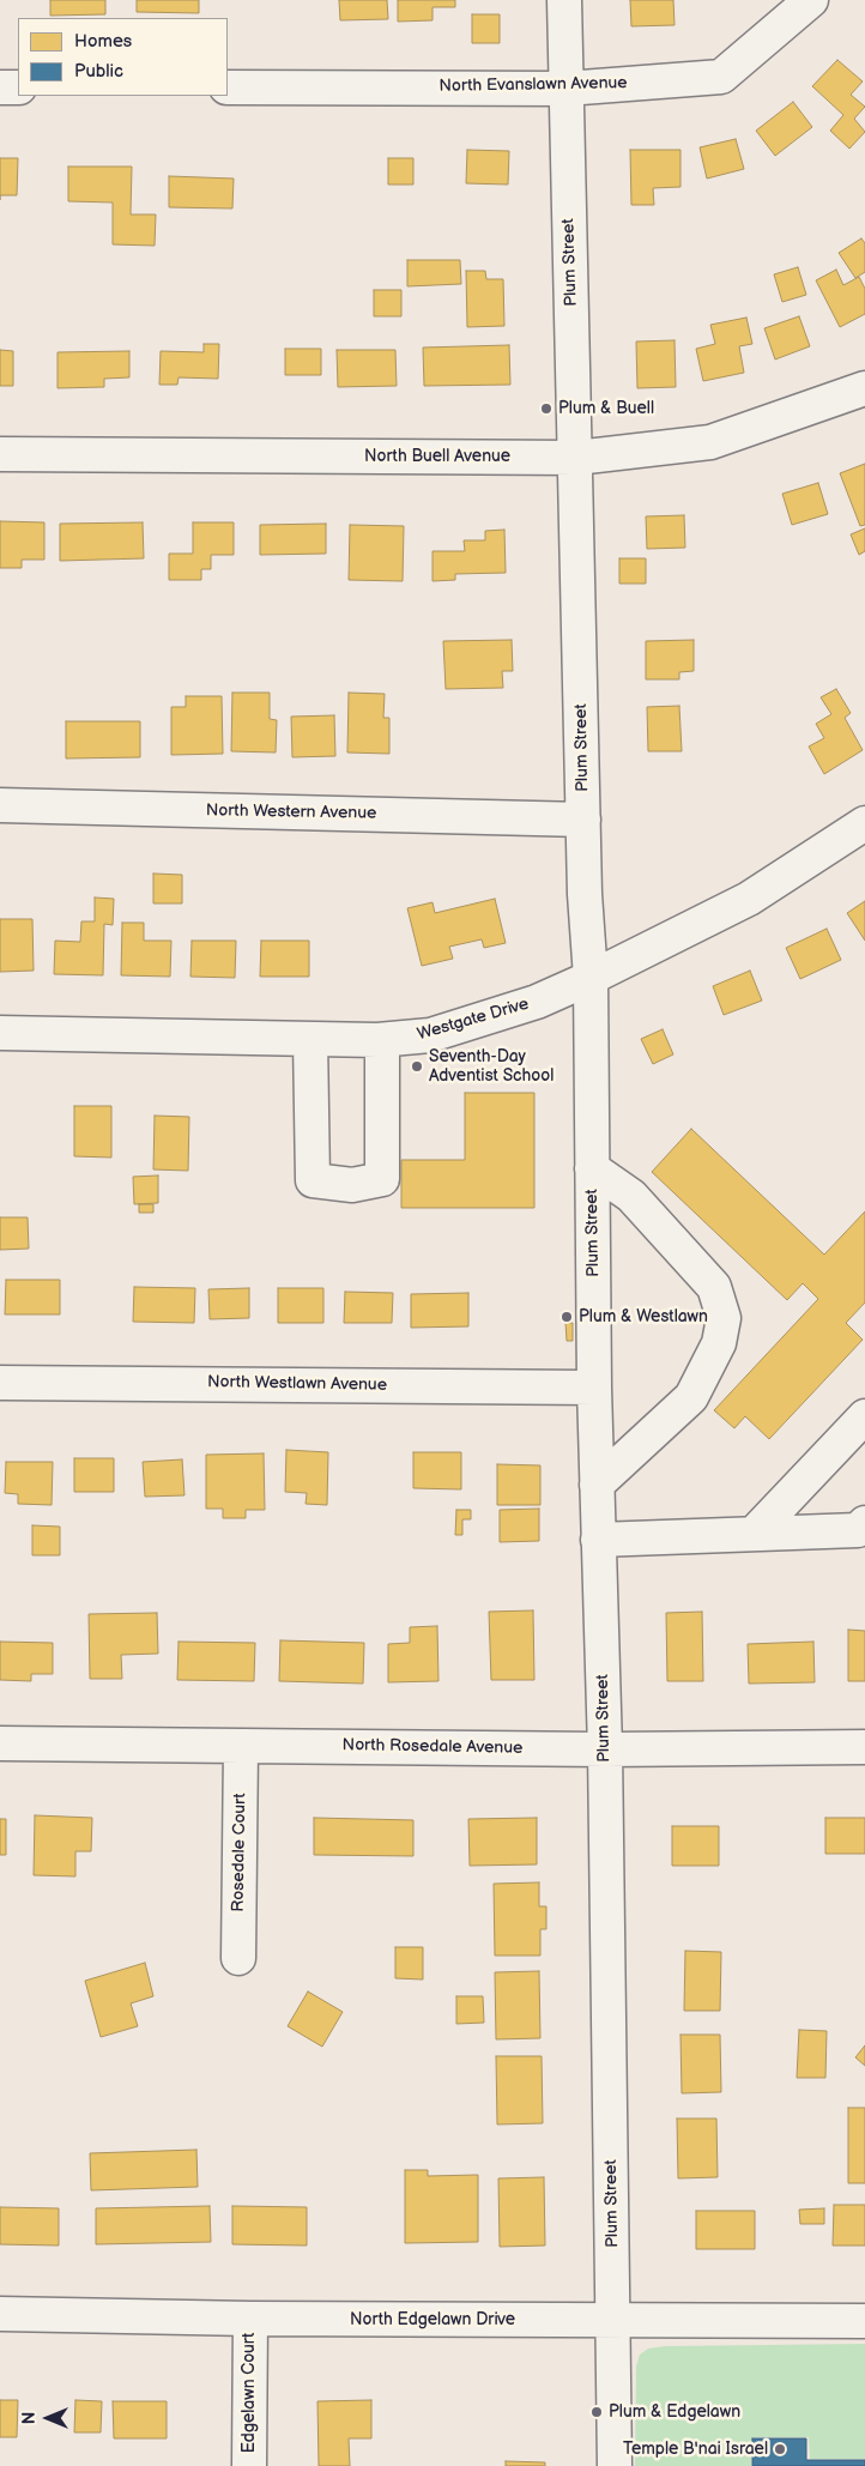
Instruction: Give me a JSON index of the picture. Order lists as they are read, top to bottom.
{
  "streets": {
    "street": [
      "North Evanslawn Avenue",
      "Plum Street",
      "North Buell Avenue",
      "North Western Avenue",
      "Westgate Drive",
      "North Westlawn Avenue",
      "North Rosedale Avenue",
      "Rosedale Court",
      "North Edgelawn Drive",
      "Edgelawn Court"
    ]
  },
  "crossings": [
    ["North Evanslawn Avenue", "Plum Street"],
    ["Plum Street", "North Buell Avenue"],
    ["Plum Street", "North Western Avenue"],
    ["Plum Street", "Westgate Drive"],
    ["Plum Street", "North Westlawn Avenue"],
    ["Plum Street", "North Rosedale Avenue"],
    ["Plum Street", "North Edgelawn Drive"],
    ["North Rosedale Avenue", "Rosedale Court"],
    ["North Edgelawn Drive", "Edgelawn Court"]
  ],
  "places": [
    "Plum & Buell",
    "Seventh-Day Adventist School",
    "Plum & Westlawn",
    "Plum & Edgelawn",
    "Temple B'nai Israel"
  ],
  "legend": ["Homes", "Public"],
  "north": "left"
}
